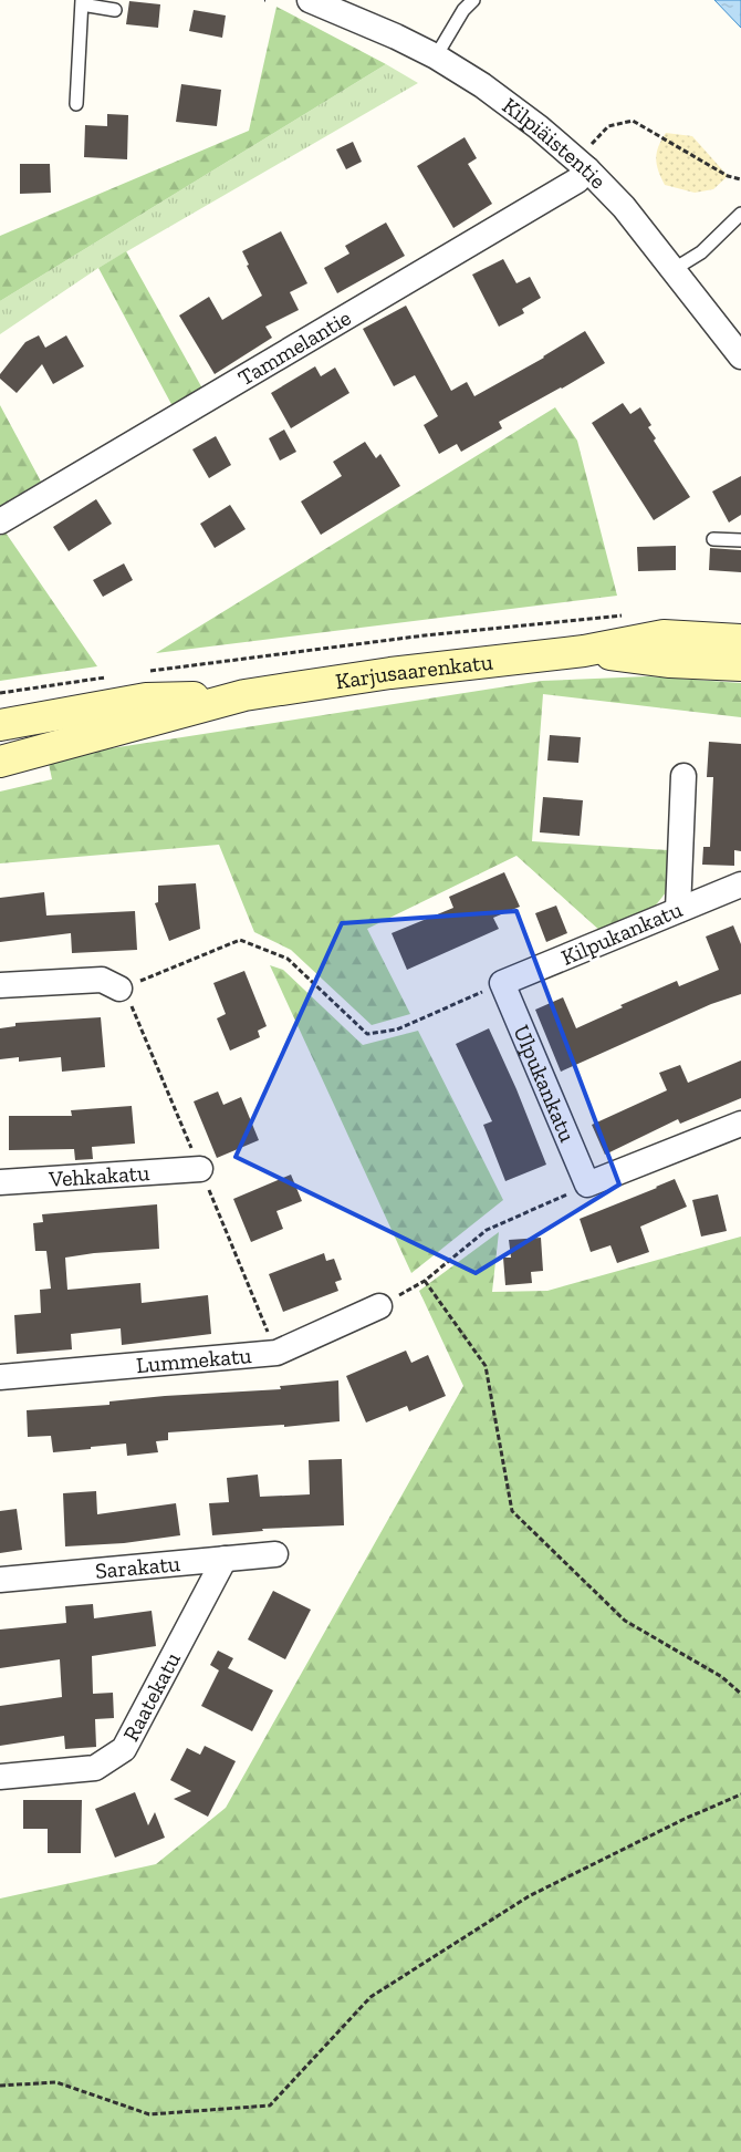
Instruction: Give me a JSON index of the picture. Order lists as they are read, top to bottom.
{
  "streets": {
    "street": [
      "Kilpiäistentie",
      "Tammelantie",
      "Karjusaarenkatu",
      "Kilpukankatu",
      "Ulpukankatu",
      "Vehkakatu",
      "Lummekatu",
      "Sarakatu",
      "Raatekatu"
    ]
  },
  "crossings": [
    ["Kilpiäistentie", "Tammelantie"],
    ["Kilpukankatu", "Ulpukankatu"],
    ["Sarakatu", "Raatekatu"]
  ]
}
